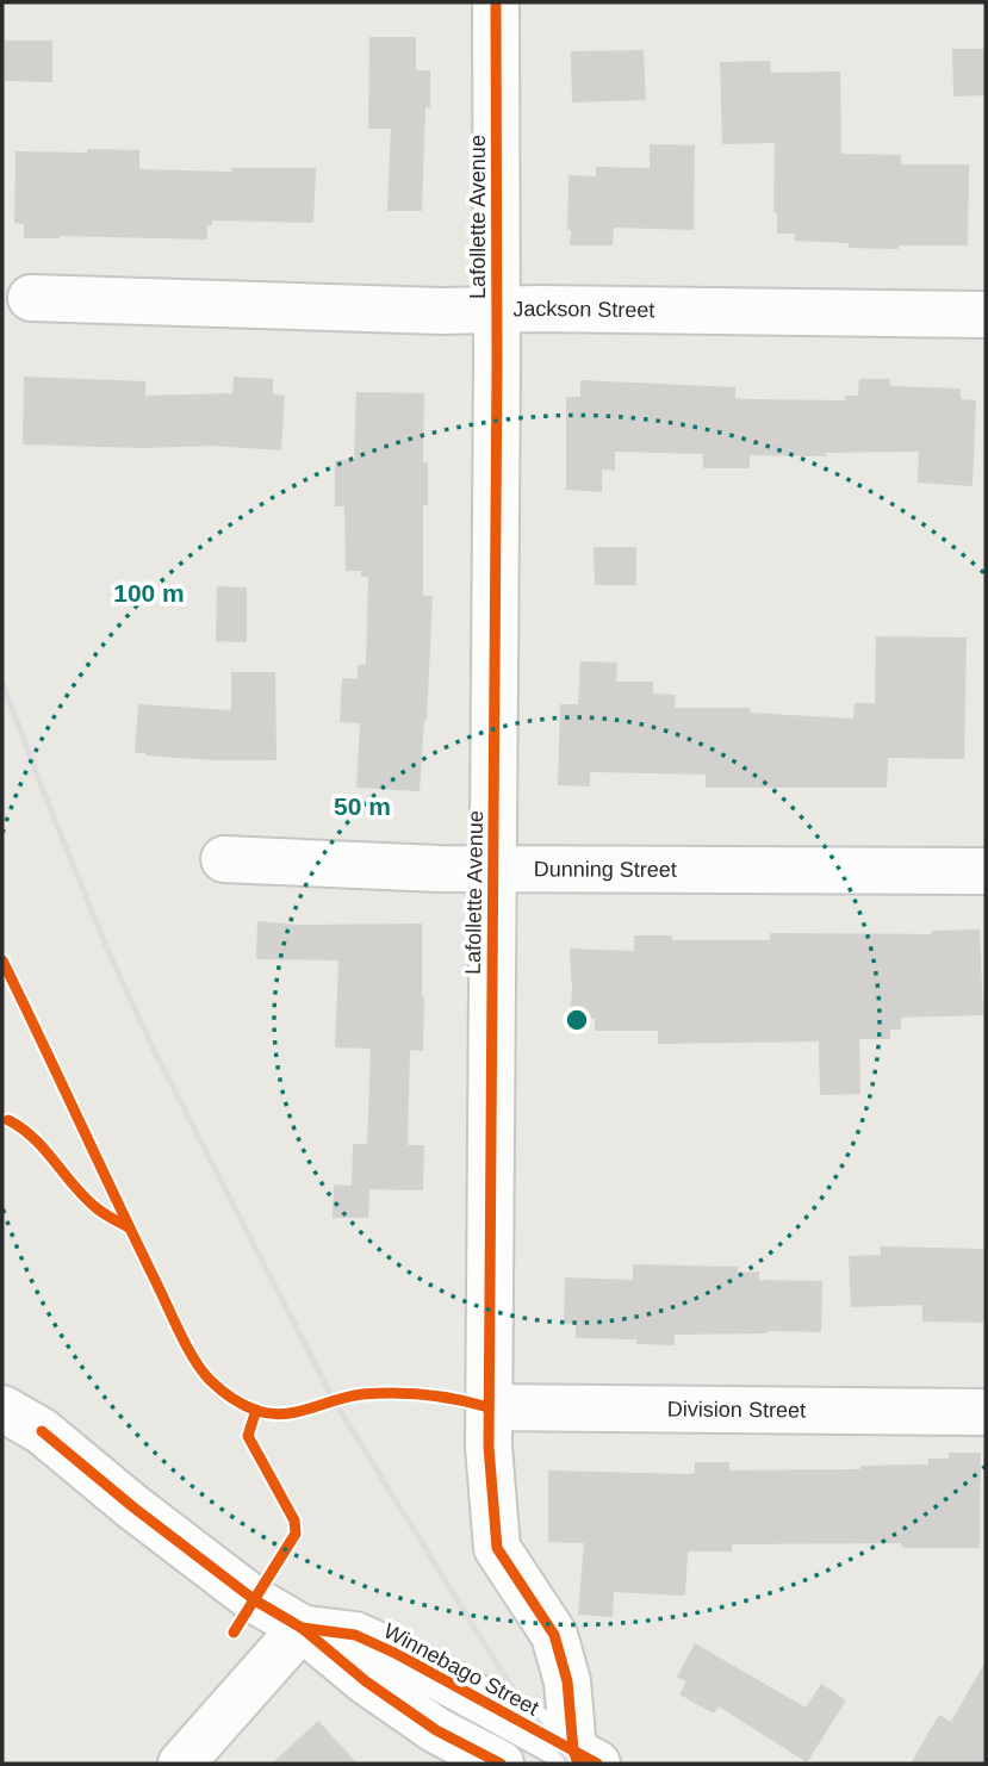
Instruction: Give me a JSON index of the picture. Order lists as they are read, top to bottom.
{
  "streets": {
    "street": [
      "Lafollette Avenue",
      "Jackson Street",
      "Dunning Street",
      "Division Street",
      "Winnebago Street"
    ]
  },
  "crossings": [
    ["Lafollette Avenue", "Jackson Street"],
    ["Lafollette Avenue", "Dunning Street"],
    ["Lafollette Avenue", "Division Street"],
    ["Lafollette Avenue", "Winnebago Street"]
  ],
  "rings": ["100 m", "50 m"]
}
